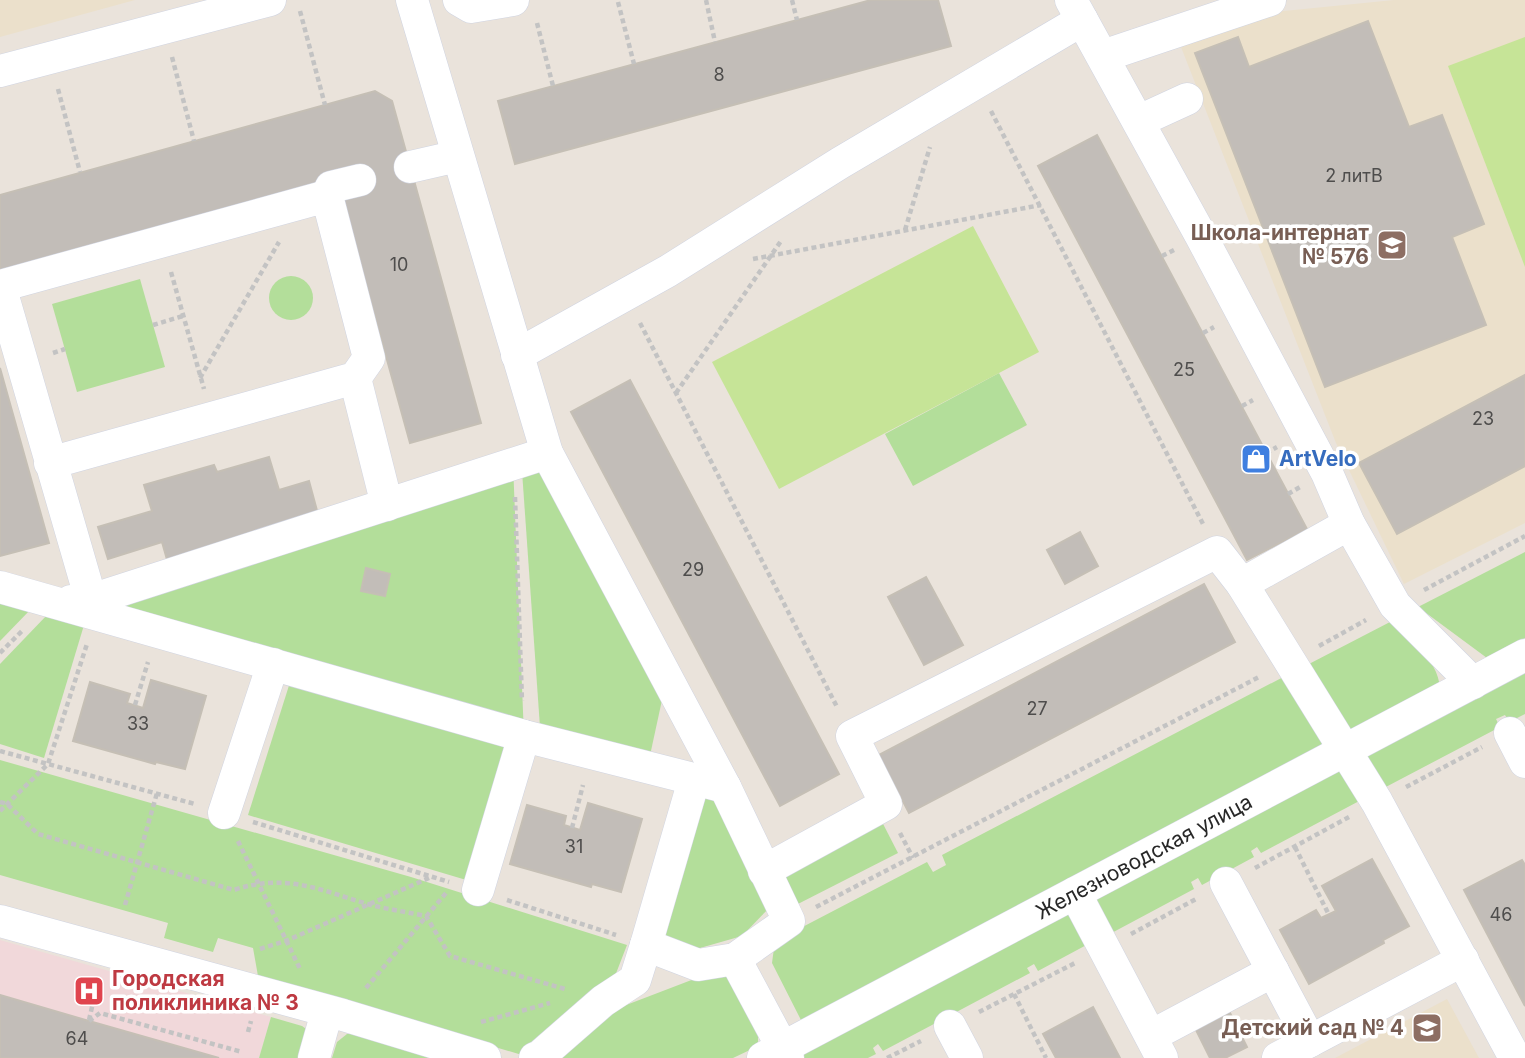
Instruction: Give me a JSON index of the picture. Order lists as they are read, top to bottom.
{
  "streets": {
    "street": ["Железноводская улица"]
  },
  "places": {
    "school or university": ["Школа-интернат № 576", "Детский сад № 4"],
    "shop": ["ArtVelo"],
    "hospital": ["Городская поликлиника № 3"]
  },
  "house_numbers": [
    "8",
    "2 литВ",
    "10",
    "25",
    "23",
    "29",
    "27",
    "33",
    "31",
    "46",
    "64"
  ]
}
